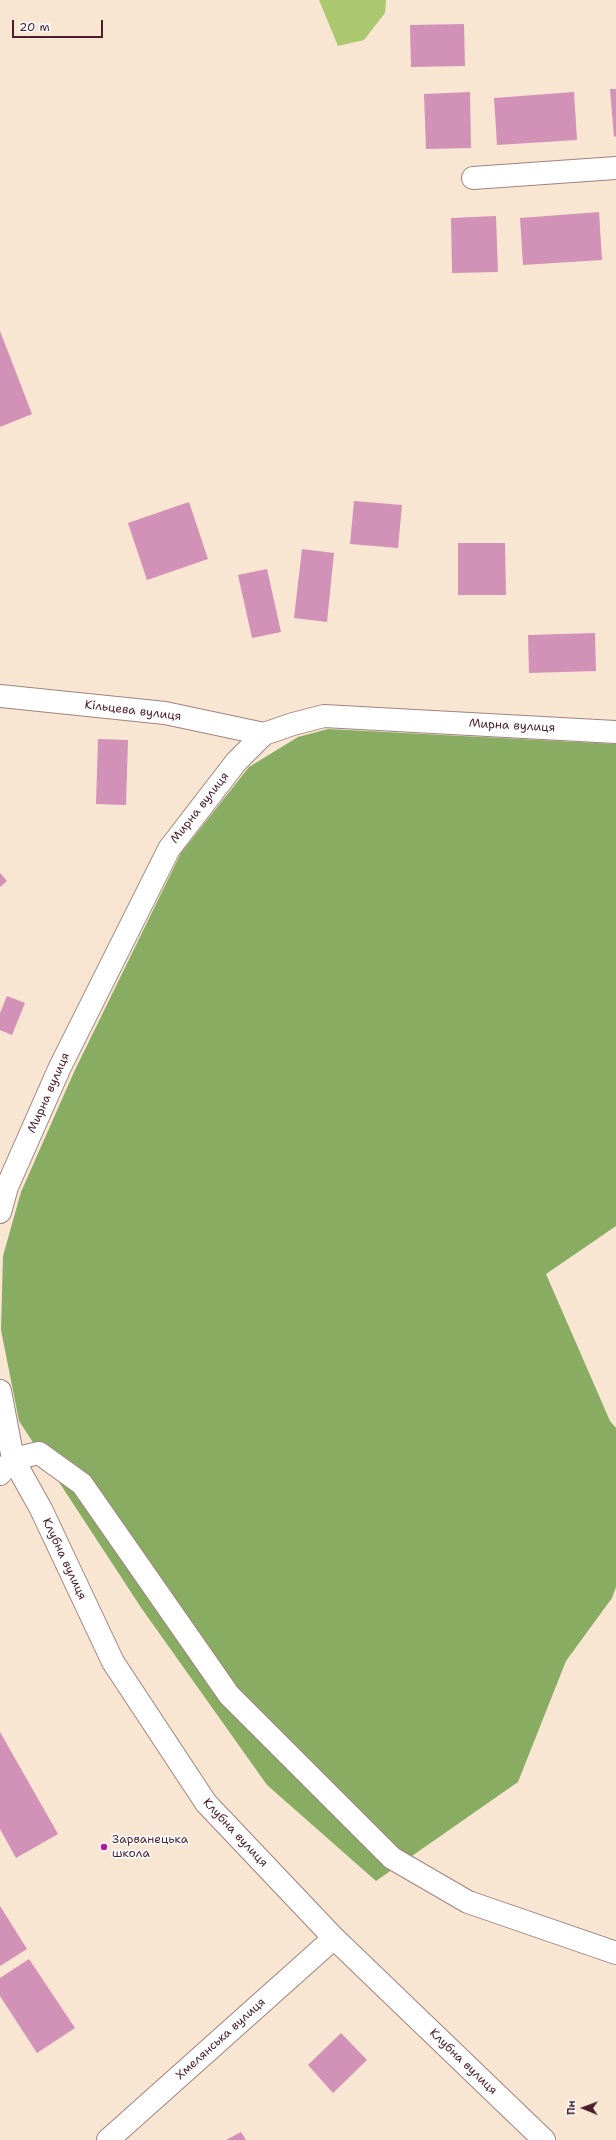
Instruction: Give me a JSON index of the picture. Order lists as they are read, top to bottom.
{
  "streets": {
    "street": [
      "Кільцева вулиця",
      "Мирна вулиця",
      "Клубна вулиця",
      "Хмелянська вулиця"
    ]
  },
  "crossings": [
    ["Кільцева вулиця", "Мирна вулиця"],
    ["Клубна вулиця", "Хмелянська вулиця"]
  ],
  "places": ["Зарванецька школа"],
  "scale_bar": "20 m",
  "north": "left"
}
